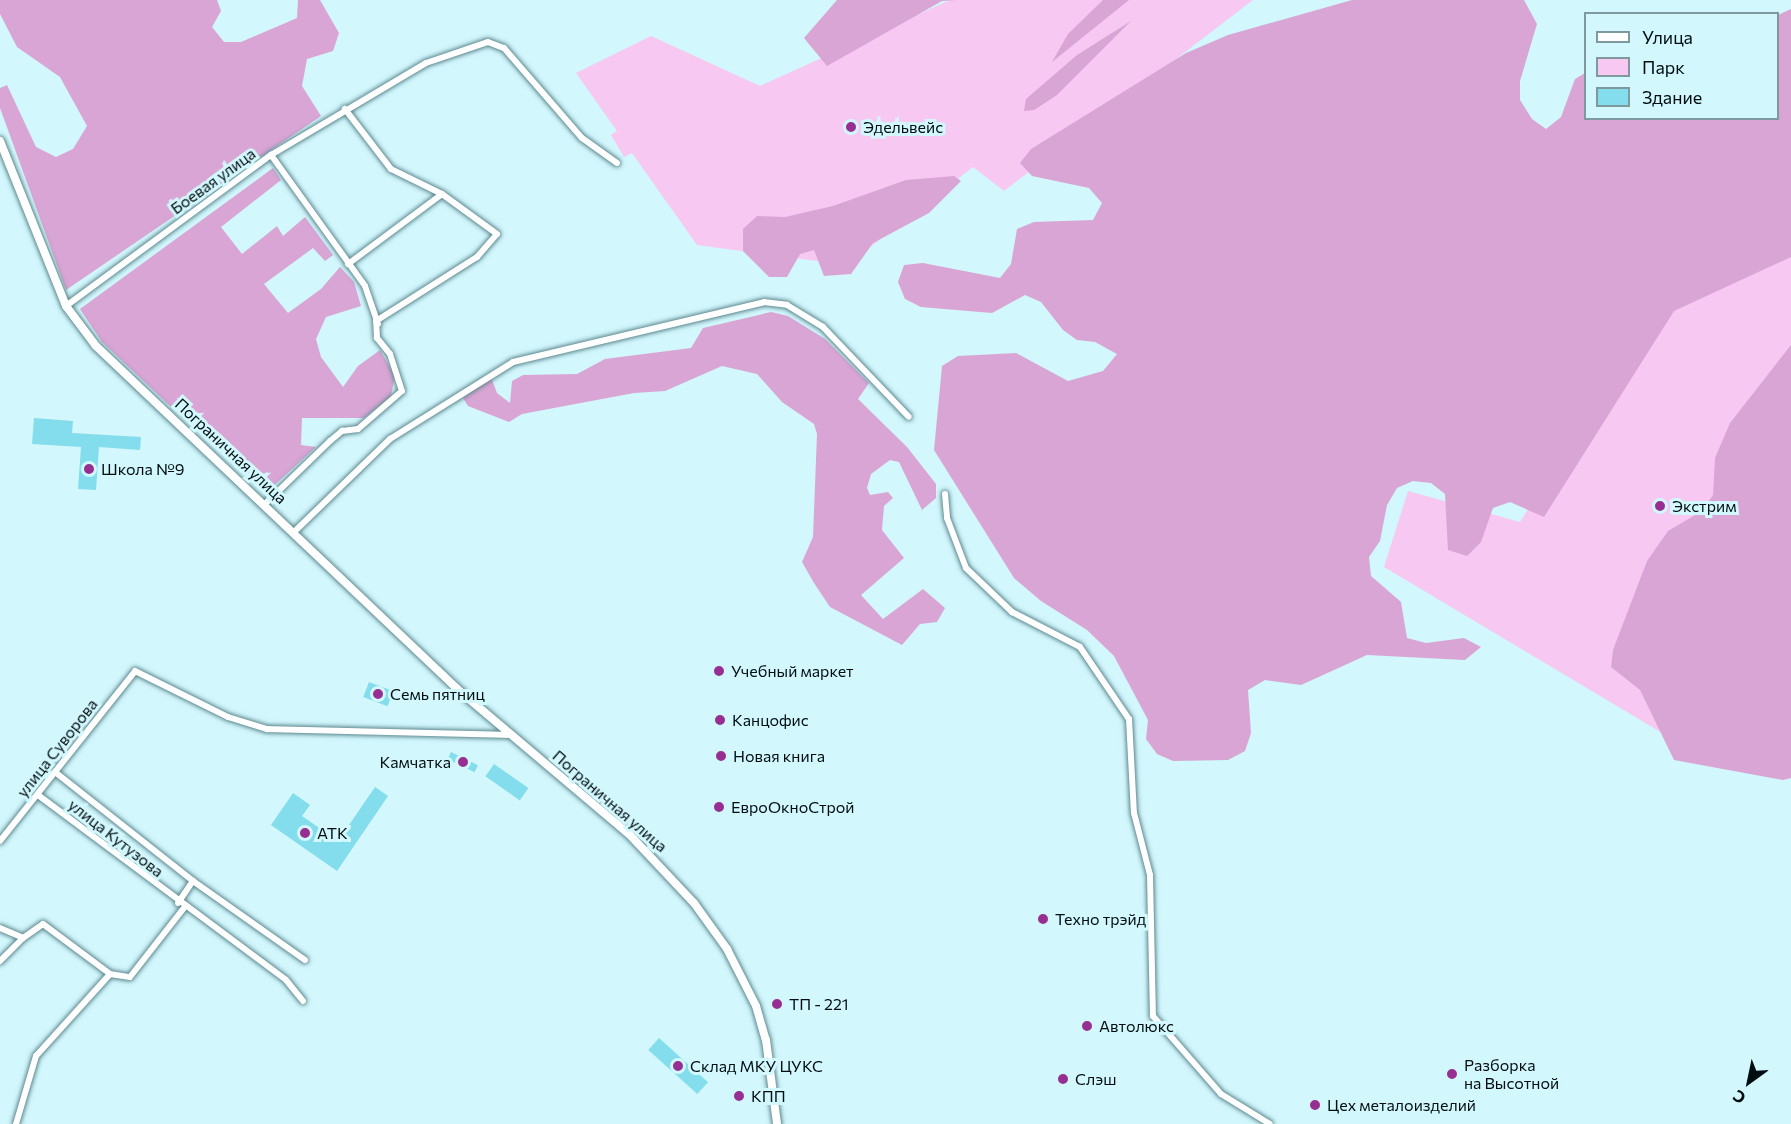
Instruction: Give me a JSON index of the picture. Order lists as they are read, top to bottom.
{
  "streets": {
    "street": [
      "Боевая улица",
      "Пограничная улица",
      "улица Суворова",
      "улица Кутузова"
    ]
  },
  "crossings": [
    ["Боевая улица", "Пограничная улица"],
    ["Пограничная улица", "улица Суворова"],
    ["улица Суворова", "улица Кутузова"]
  ],
  "places": [
    "Эдельвейс",
    "Школа №9",
    "Экстрим",
    "Учебный маркет",
    "Семь пятниц",
    "Канцофис",
    "Новая книга",
    "Камчатка",
    "ЕвроОкноСтрой",
    "АТК",
    "Техно трэйд",
    "ТП - 221",
    "Автолюкс",
    "Склад МКУ ЦУКС",
    "Разборка на Высотной",
    "Слэш",
    "КПП",
    "Цех металоизделий"
  ],
  "legend": ["Улица", "Парк", "Здание"],
  "north": "bottom left"
}
